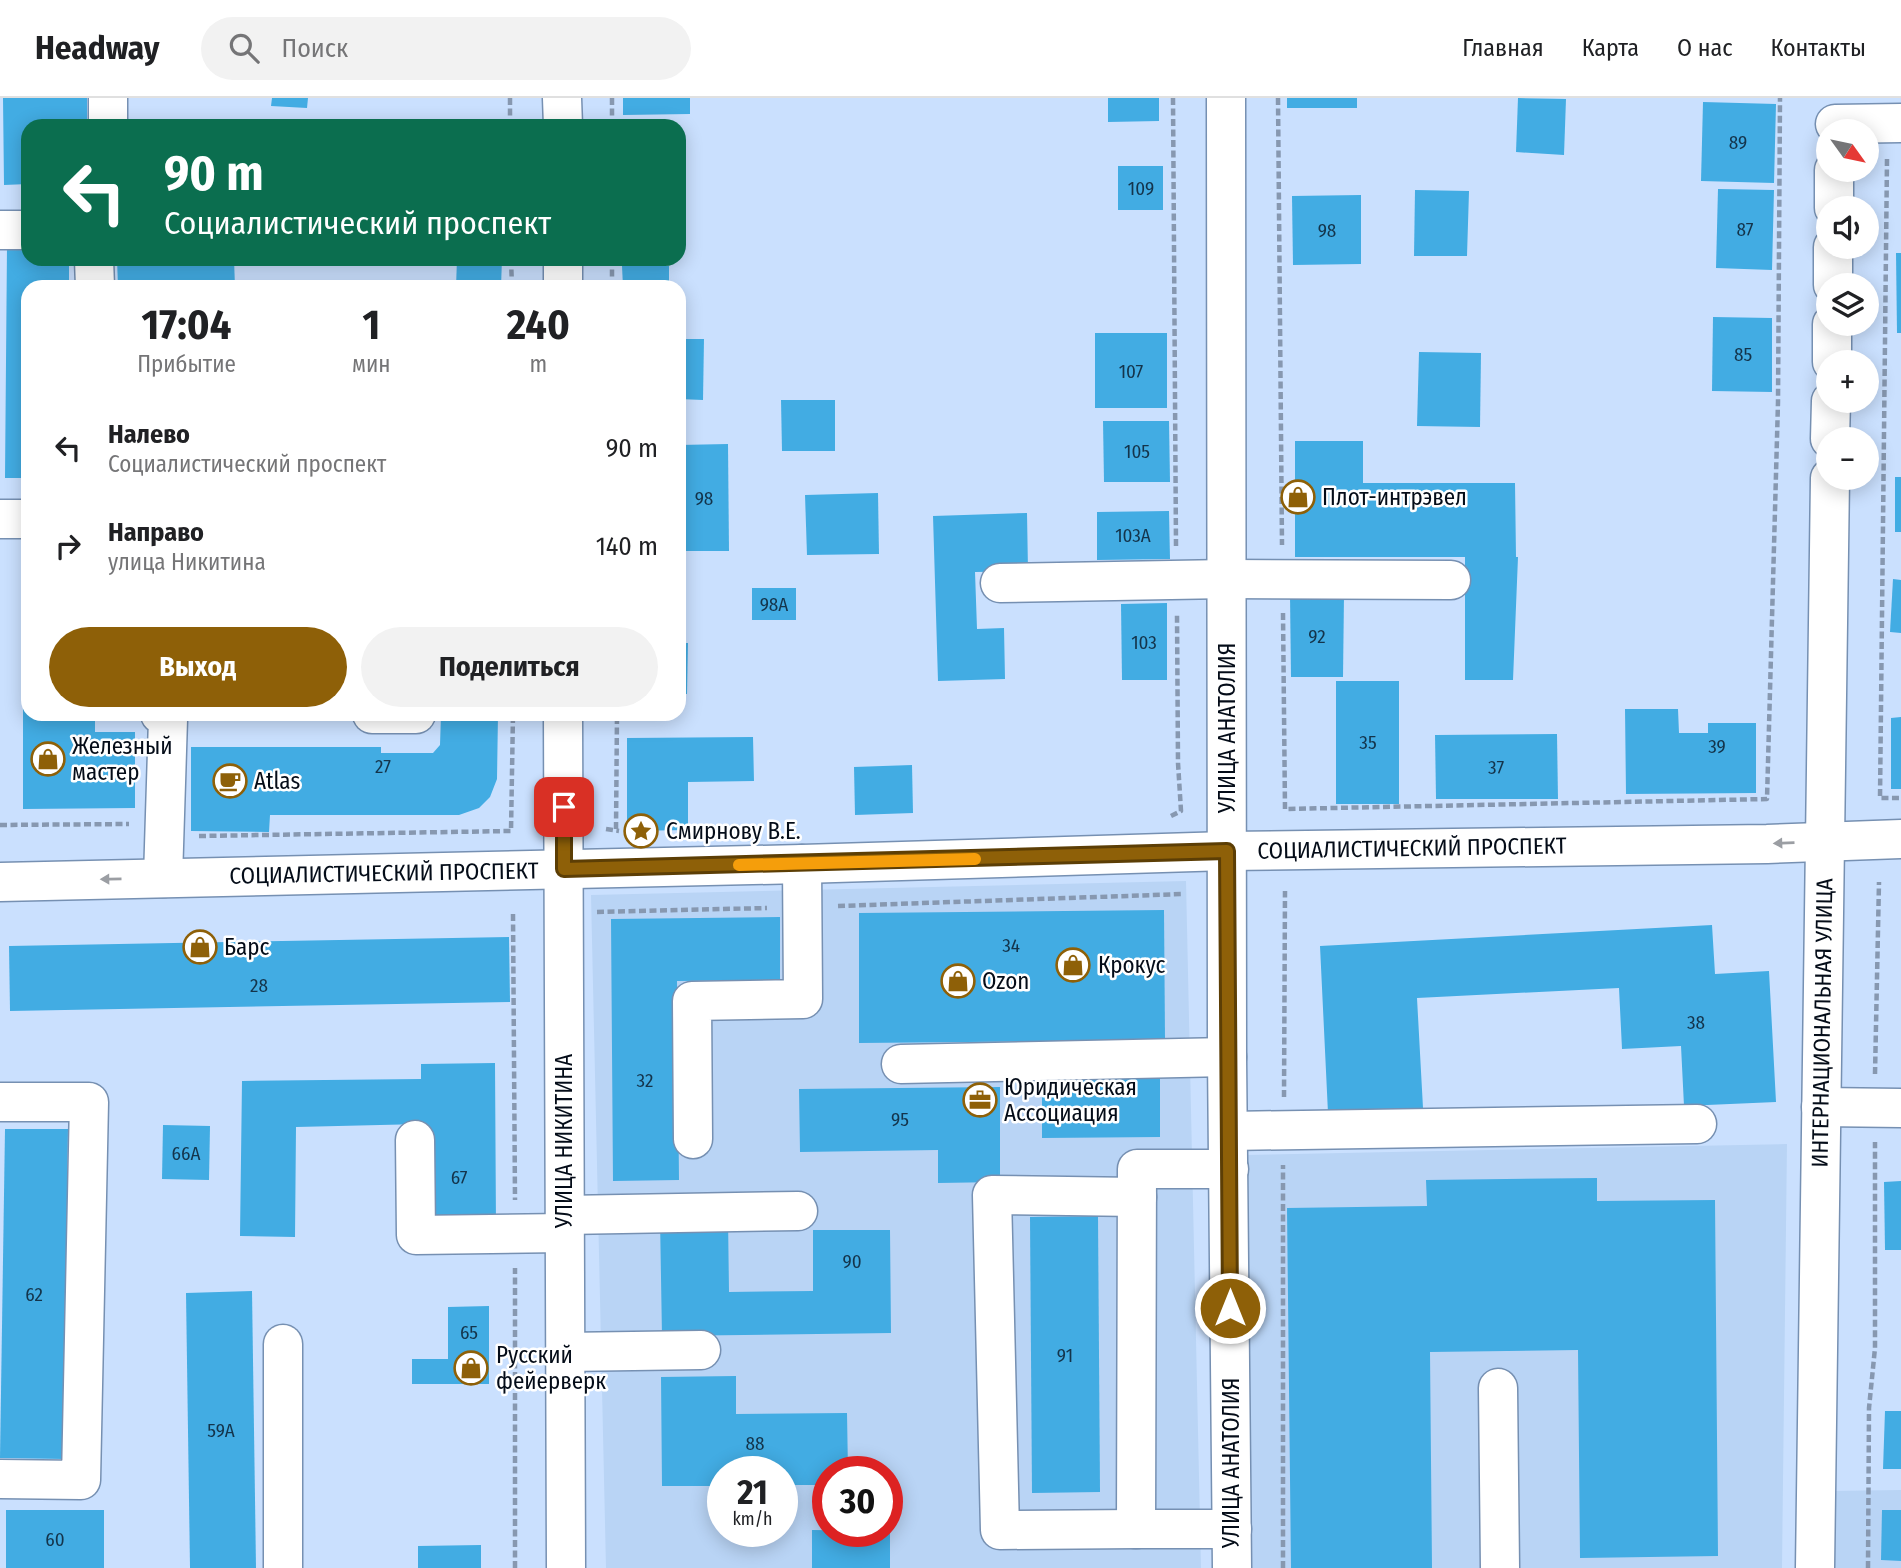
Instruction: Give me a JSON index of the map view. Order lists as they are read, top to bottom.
{
  "streets": {
    "street": [
      "УЛИЦА АНАТОЛИЯ",
      "СОЦИАЛИСТИЧЕСКИЙ ПРОСПЕКТ",
      "ИНТЕРНАЦИОНАЛЬНАЯ УЛИЦА",
      "УЛИЦА НИКИТИНА"
    ]
  },
  "crossings": [
    ["УЛИЦА АНАТОЛИЯ", "СОЦИАЛИСТИЧЕСКИЙ ПРОСПЕКТ"],
    ["СОЦИАЛИСТИЧЕСКИЙ ПРОСПЕКТ", "ИНТЕРНАЦИОНАЛЬНАЯ УЛИЦА"],
    ["СОЦИАЛИСТИЧЕСКИЙ ПРОСПЕКТ", "УЛИЦА НИКИТИНА"]
  ],
  "places": {
    "shop": [
      "Плот-интрэвел",
      "Железный мастер",
      "Барс",
      "Крокус",
      "Ozon",
      "Русский фейерверк"
    ],
    "cafe": ["Atlas"],
    "place": ["Смирнову В.Е."],
    "office": ["Юридическая Ассоциация"]
  },
  "house_numbers": [
    "89",
    "109",
    "87",
    "98",
    "85",
    "107",
    "105",
    "98",
    "103А",
    "98А",
    "92",
    "103",
    "35",
    "39",
    "27",
    "37",
    "34",
    "28",
    "38",
    "32",
    "95",
    "66А",
    "67",
    "90",
    "62",
    "65",
    "91",
    "59А",
    "88",
    "60"
  ],
  "north": "bottom right",
  "page": {
    "header": "Headway",
    "search": "Поиск",
    "nav": [
      "Главная",
      "Карта",
      "О нас",
      "Контакты"
    ],
    "map_buttons": ["+", "−"],
    "turn": ["90 m", "Социалистический проспект"],
    "eta": [
      "17:04",
      "Прибытие",
      "1",
      "мин",
      "240",
      "m"
    ],
    "list": [
      {
        "name": "Налево",
        "note": "Социалистический проспект",
        "value": "90 m"
      },
      {
        "name": "Направо",
        "note": "улица Никитина",
        "value": "140 m"
      }
    ],
    "buttons": ["Выход", "Поделиться"],
    "speed": "21 km/h",
    "limit": "30"
  }
}
